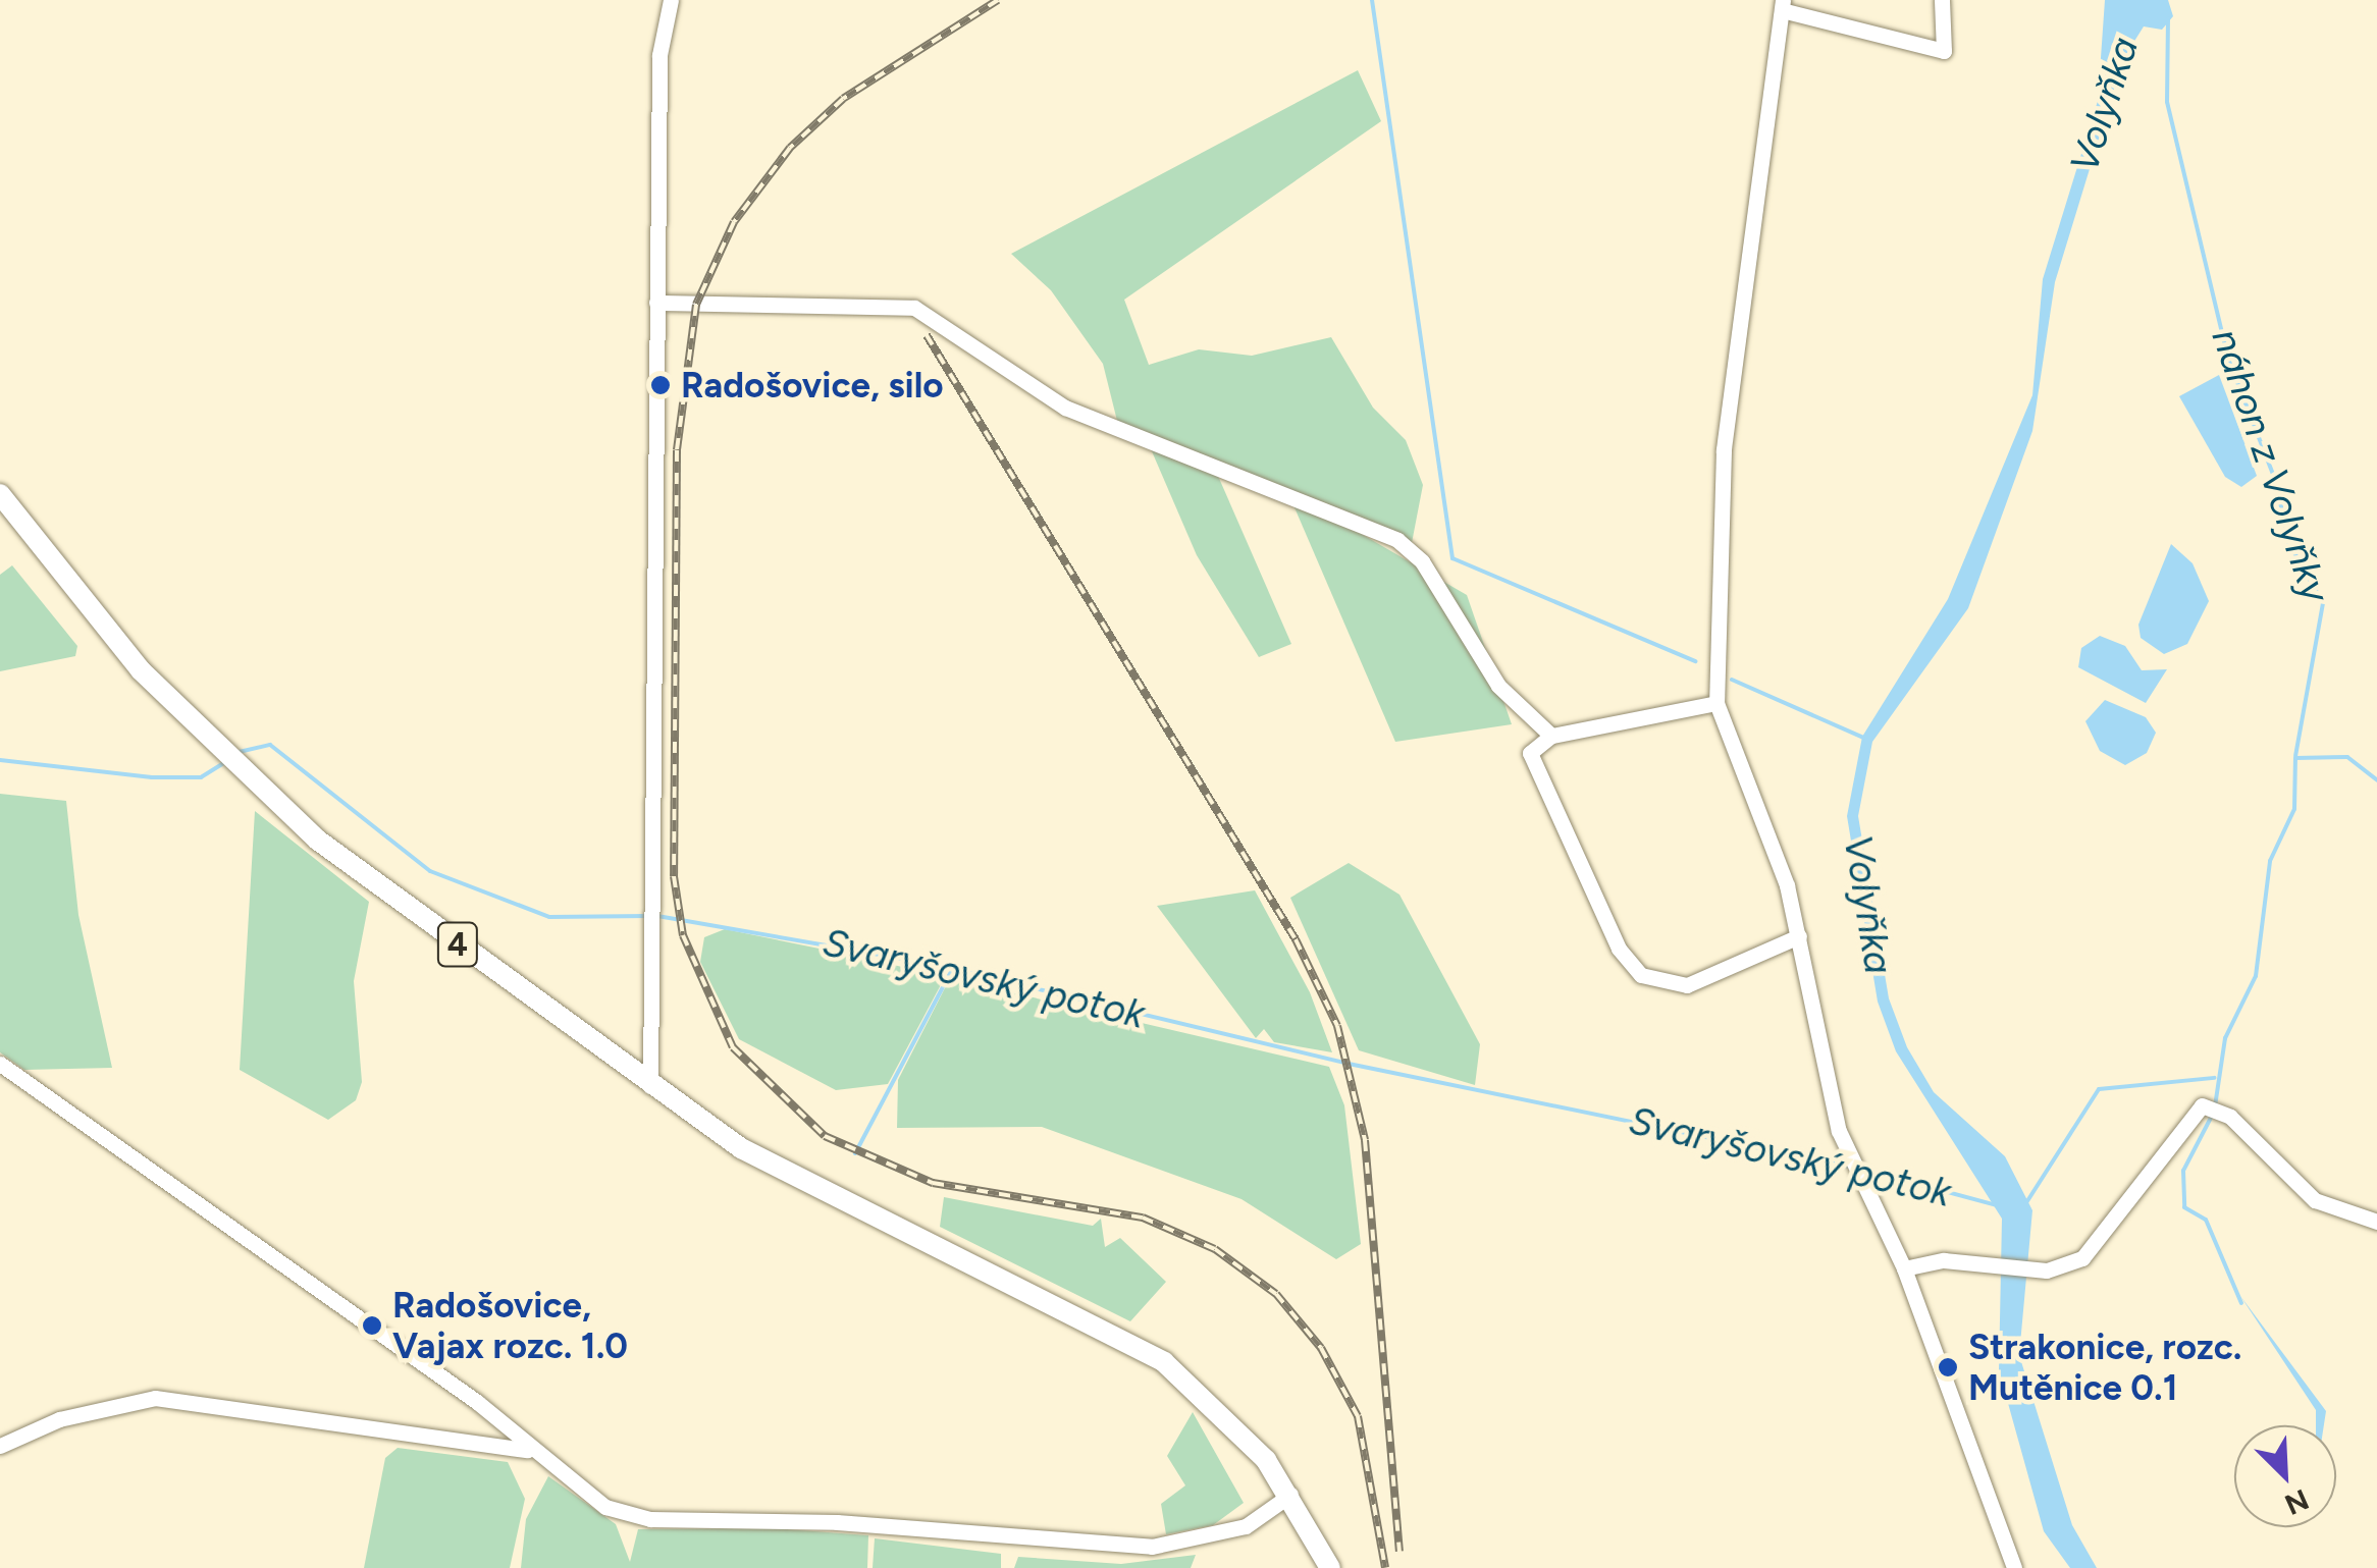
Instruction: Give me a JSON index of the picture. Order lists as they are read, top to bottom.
{
  "streets": {
    "main road": ["4"]
  },
  "water": ["Volyňka", "náhon z Volyňky", "Svaryšovský potok"],
  "places": ["Radošovice, silo", "Radošovice, Vajax rozc. 1.0", "Strakonice, rozc. Mutěnice 0.1"],
  "north": "bottom right"
}
